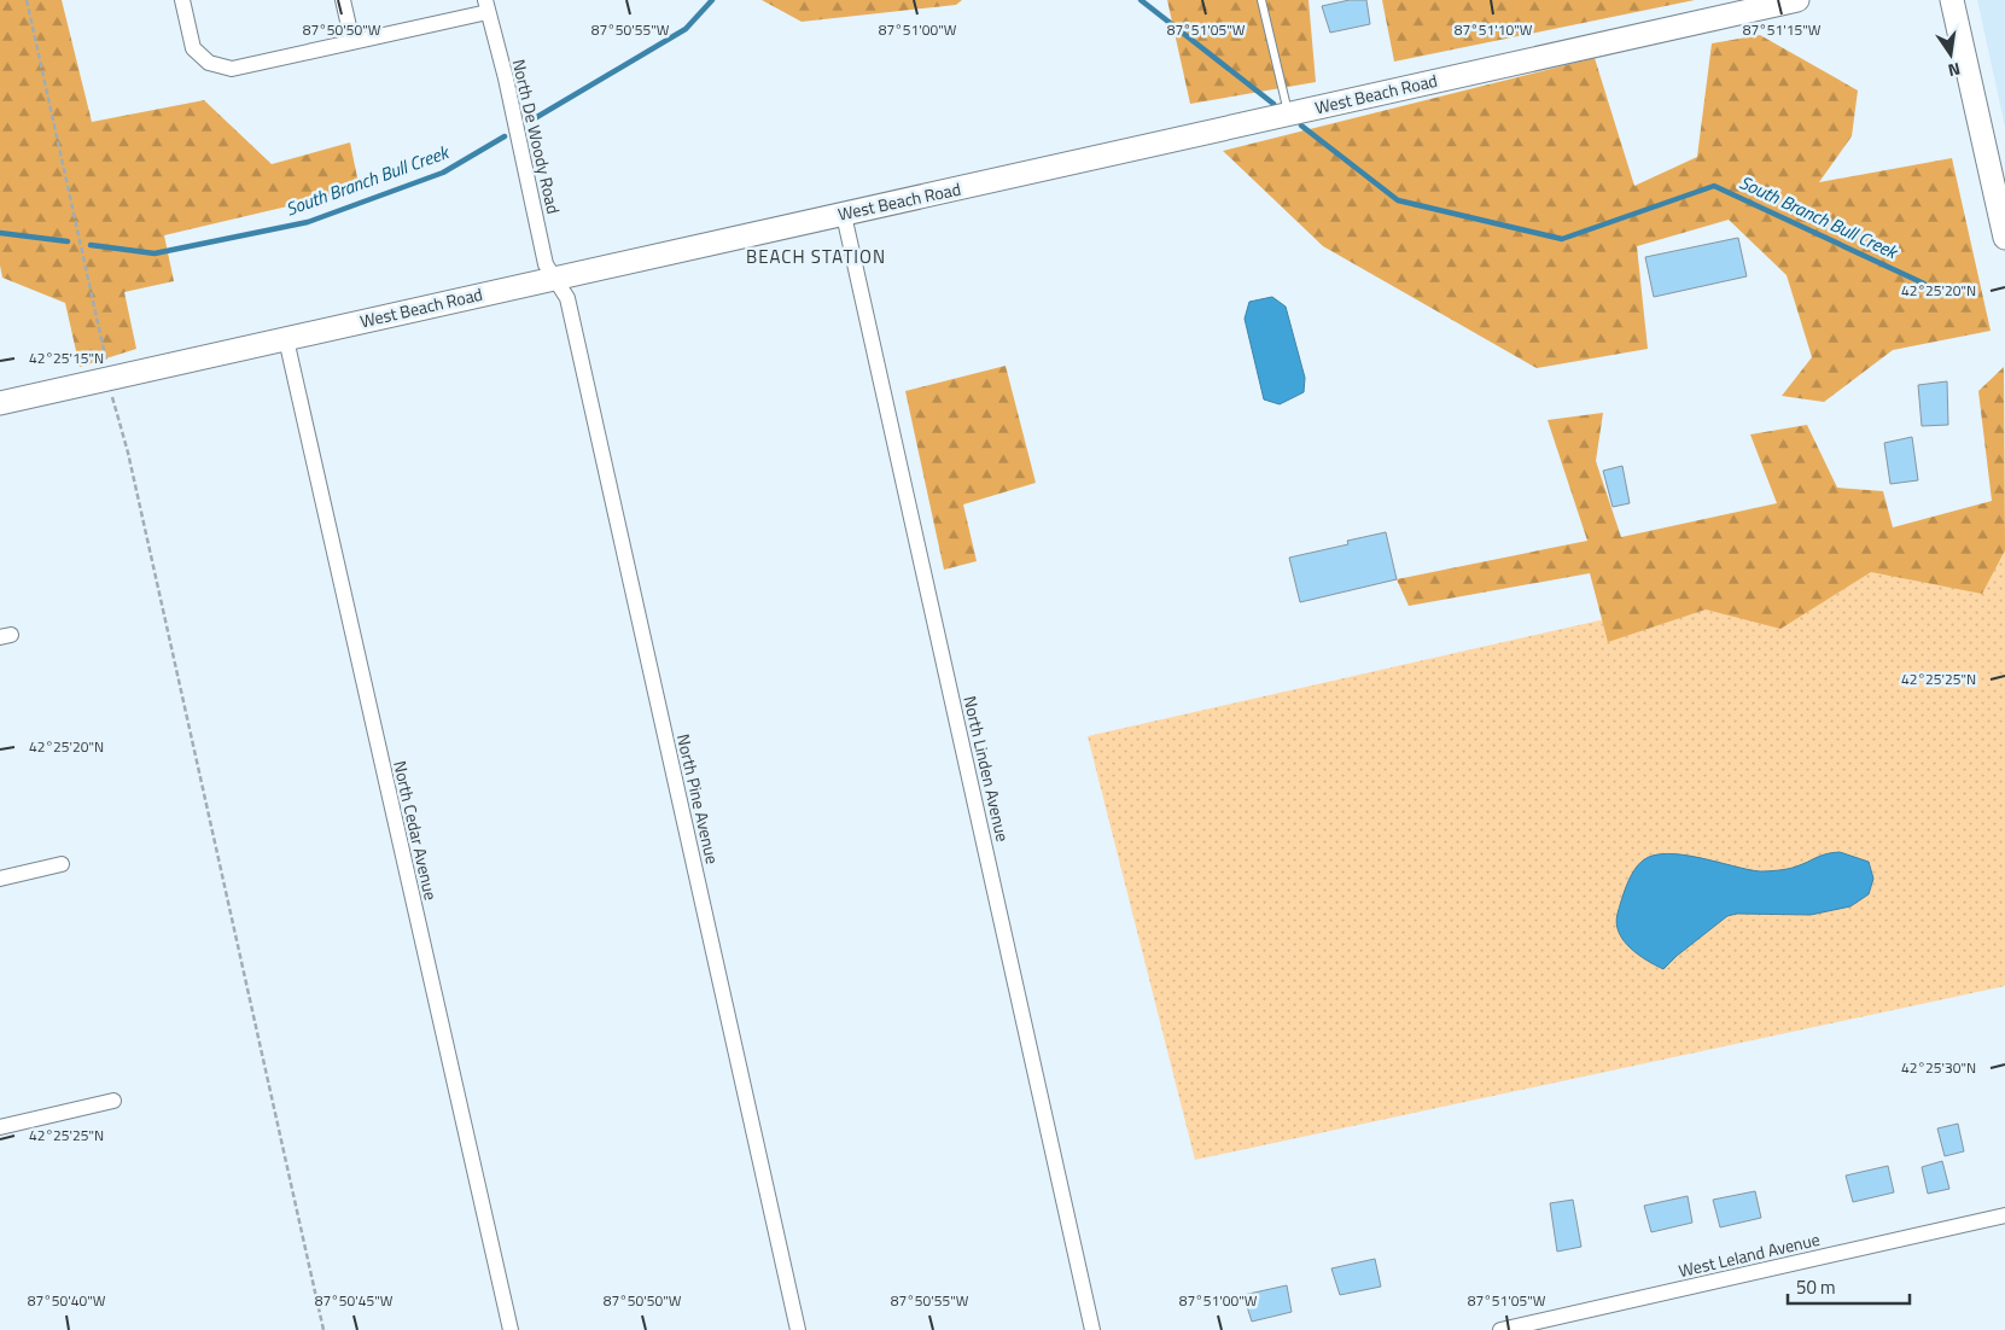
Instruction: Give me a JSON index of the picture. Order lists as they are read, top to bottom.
{
  "streets": {
    "street": [
      "West Beach Road",
      "North De Woody Road",
      "North Linden Avenue",
      "North Pine Avenue",
      "North Cedar Avenue",
      "West Leland Avenue"
    ]
  },
  "crossings": [
    ["West Beach Road", "North De Woody Road"],
    ["West Beach Road", "North Linden Avenue"],
    ["West Beach Road", "North Pine Avenue"],
    ["West Beach Road", "North Cedar Avenue"],
    ["North De Woody Road", "North Pine Avenue"]
  ],
  "districts": ["BEACH STATION"],
  "water": ["South Branch Bull Creek"],
  "scale_bar": "50 m",
  "north": "bottom",
  "coordinates": [
    "87°50'50\"W",
    "87°50'55\"W",
    "87°51'00\"W",
    "87°51'05\"W",
    "87°51'10\"W",
    "87°51'15\"W",
    "42°25'20\"N",
    "42°25'15\"N",
    "42°25'25\"N",
    "42°25'30\"N",
    "87°50'40\"W",
    "87°50'45\"W"
  ]
}
